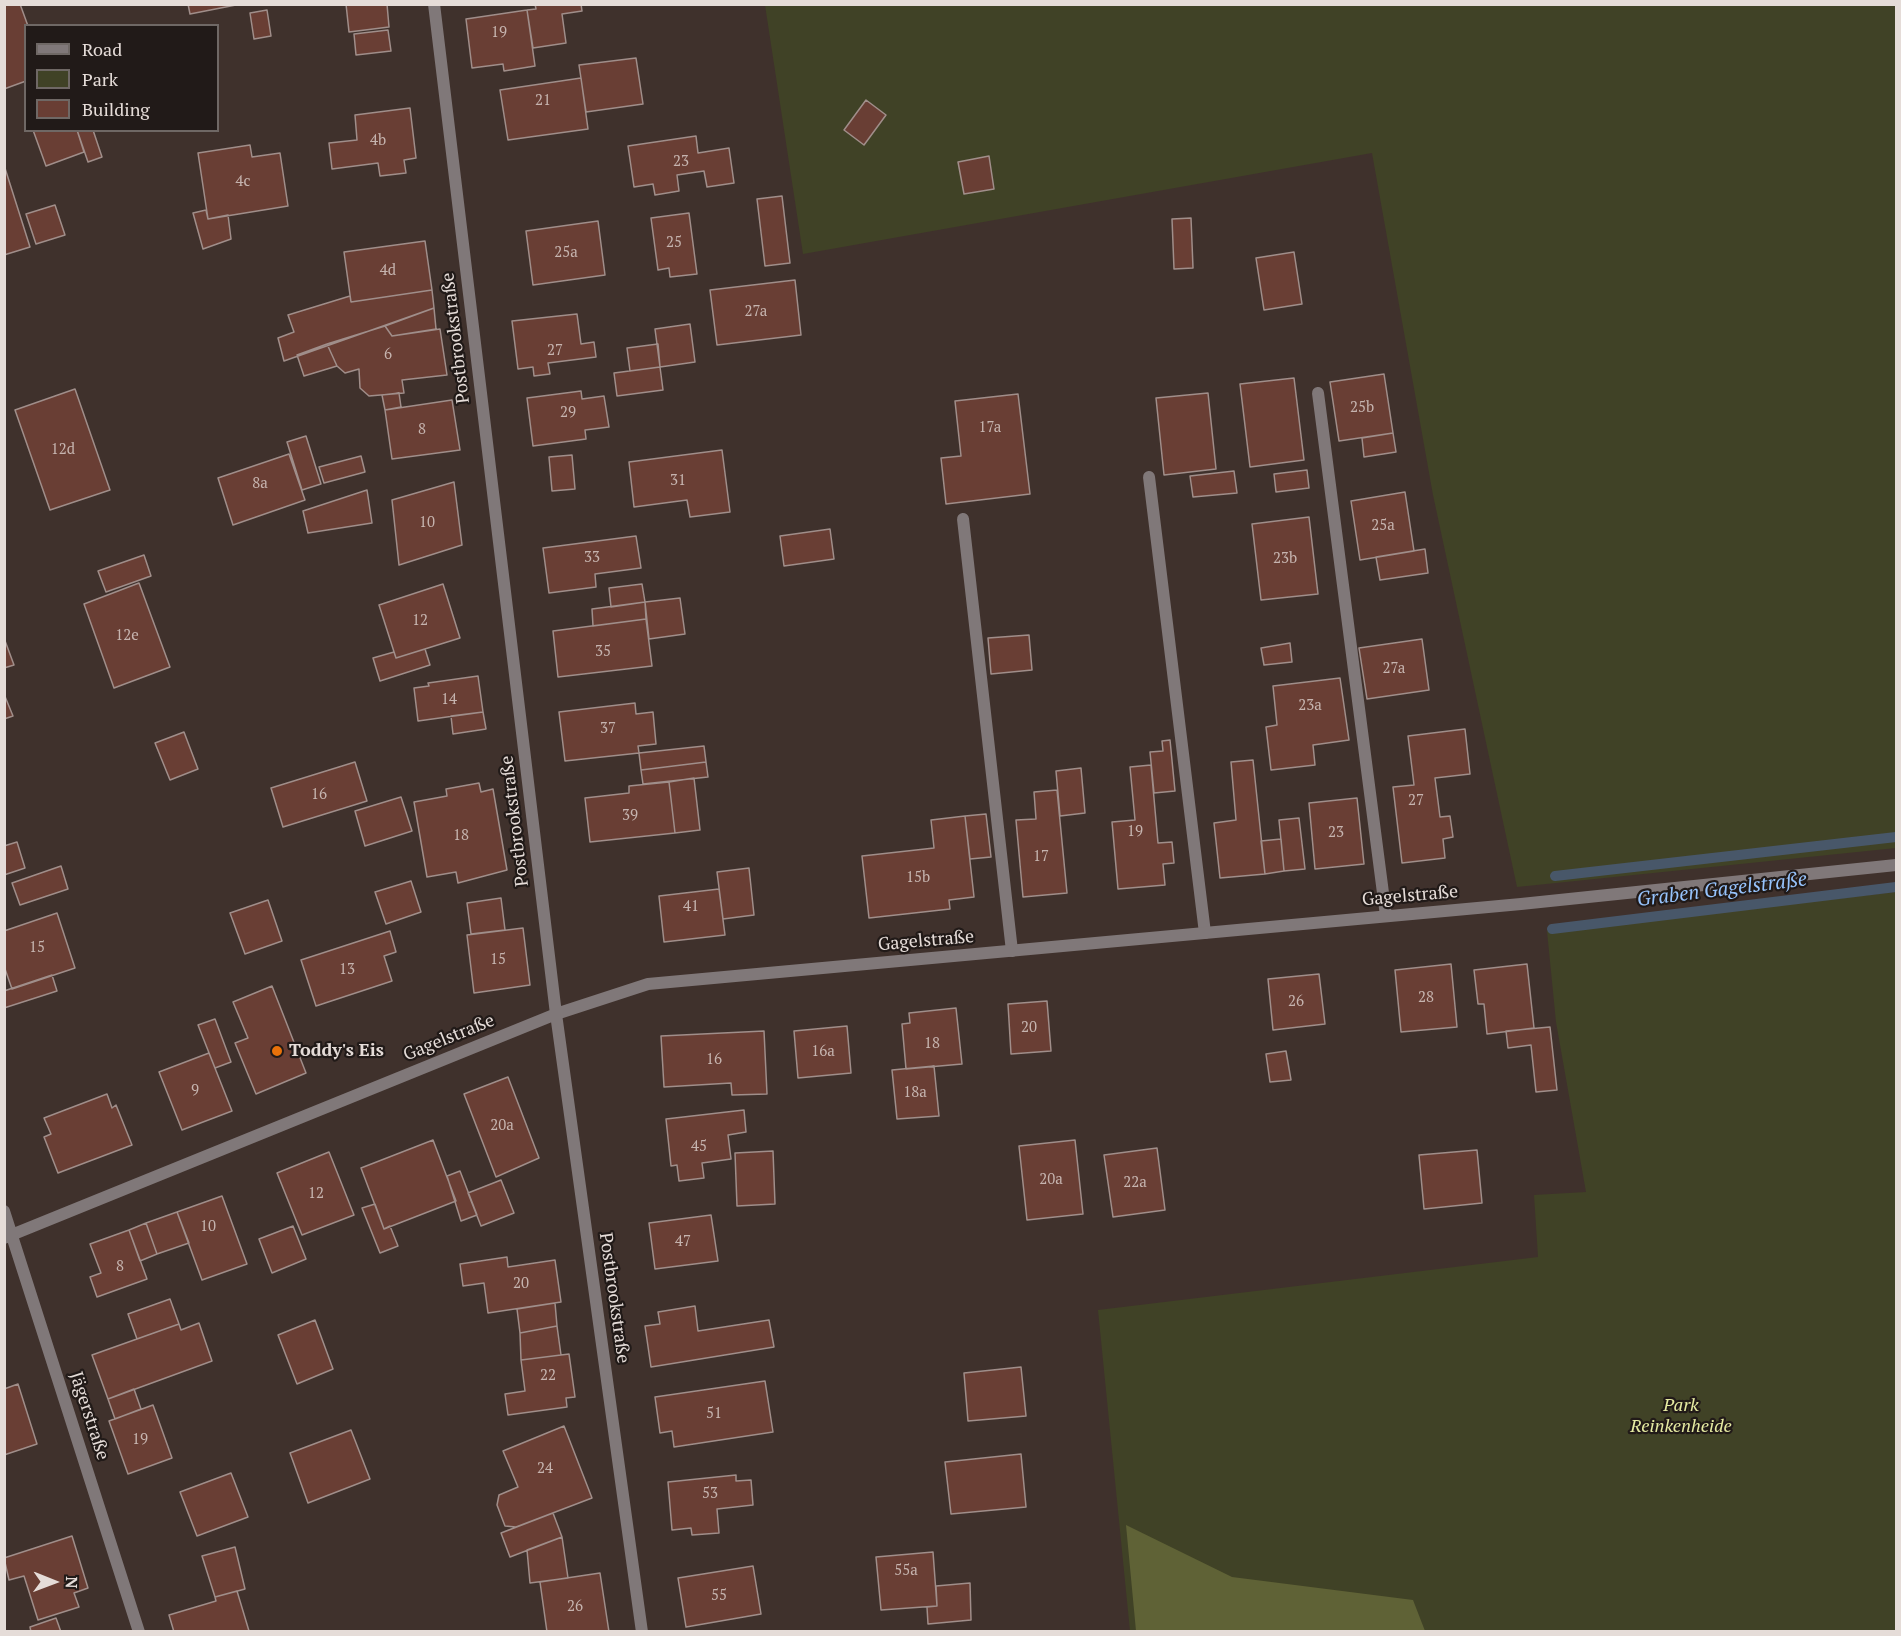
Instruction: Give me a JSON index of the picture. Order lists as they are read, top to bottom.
{
  "streets": {
    "street": ["Postbrookstraße", "Gagelstraße", "Jägerstraße"]
  },
  "crossings": [
    ["Postbrookstraße", "Gagelstraße"],
    ["Gagelstraße", "Jägerstraße"]
  ],
  "water": ["Graben Gagelstraße"],
  "parks": ["Park Reinkenheide"],
  "places": ["Toddy's Eis"],
  "house_numbers": [
    "19",
    "21",
    "4b",
    "23",
    "4c",
    "25",
    "25a",
    "4d",
    "27a",
    "27",
    "6",
    "25b",
    "29",
    "17a",
    "8",
    "12d",
    "31",
    "8a",
    "10",
    "25a",
    "33",
    "23b",
    "12",
    "12e",
    "35",
    "27a",
    "14",
    "23a",
    "37",
    "16",
    "27",
    "39",
    "19",
    "23",
    "18",
    "17",
    "15b",
    "41",
    "15",
    "15",
    "13",
    "28",
    "26",
    "20",
    "18",
    "16a",
    "16",
    "9",
    "18a",
    "20a",
    "45",
    "20a",
    "22a",
    "12",
    "10",
    "47",
    "8",
    "20",
    "22",
    "51",
    "19",
    "24",
    "53",
    "55a",
    "55",
    "26"
  ],
  "legend": ["Road", "Park", "Building"],
  "north": "right"
}
